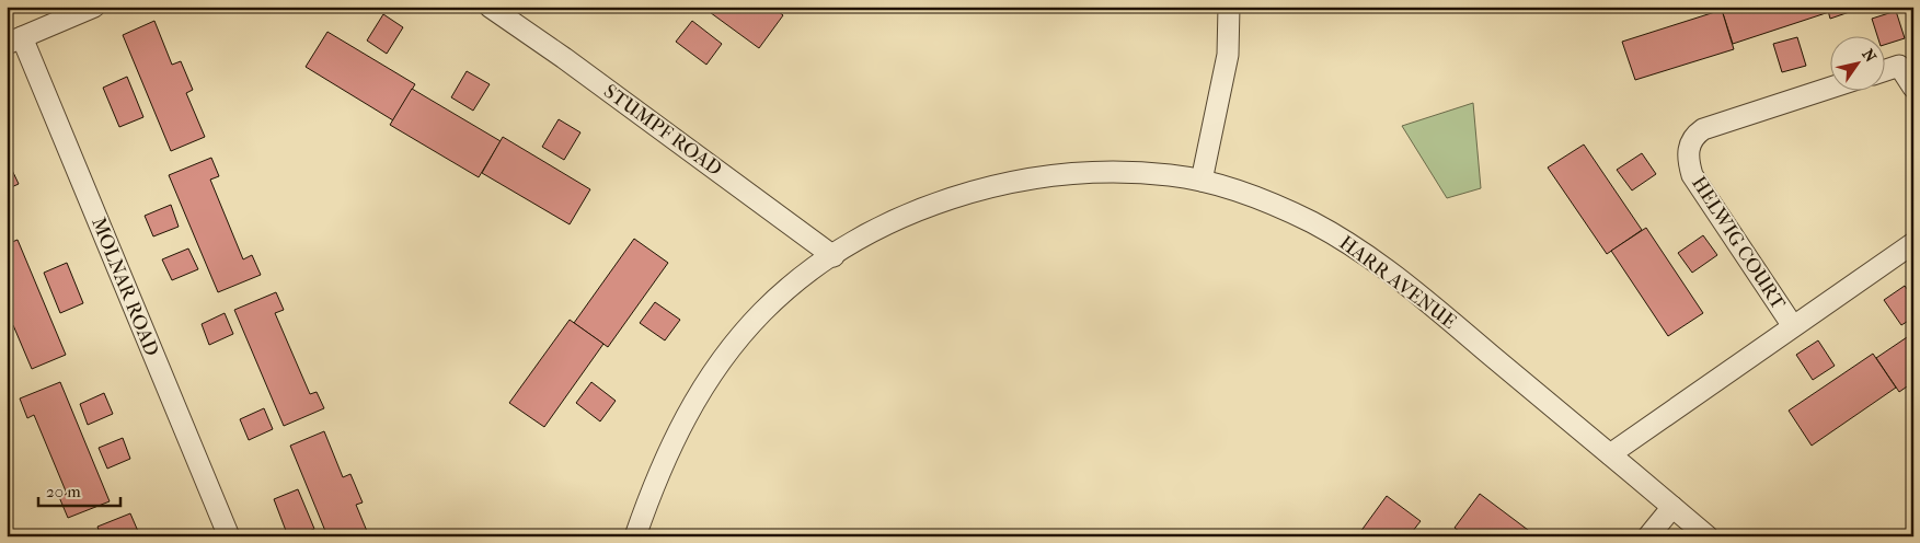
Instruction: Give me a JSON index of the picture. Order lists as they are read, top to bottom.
{
  "streets": {
    "street": [
      "STUMPF ROAD",
      "HELWIG COURT",
      "HARR AVENUE",
      "MOLNAR ROAD"
    ]
  },
  "crossings": [
    ["STUMPF ROAD", "HARR AVENUE"],
    ["HELWIG COURT", "HARR AVENUE"]
  ],
  "scale_bar": "20 m",
  "north": "top right"
}
